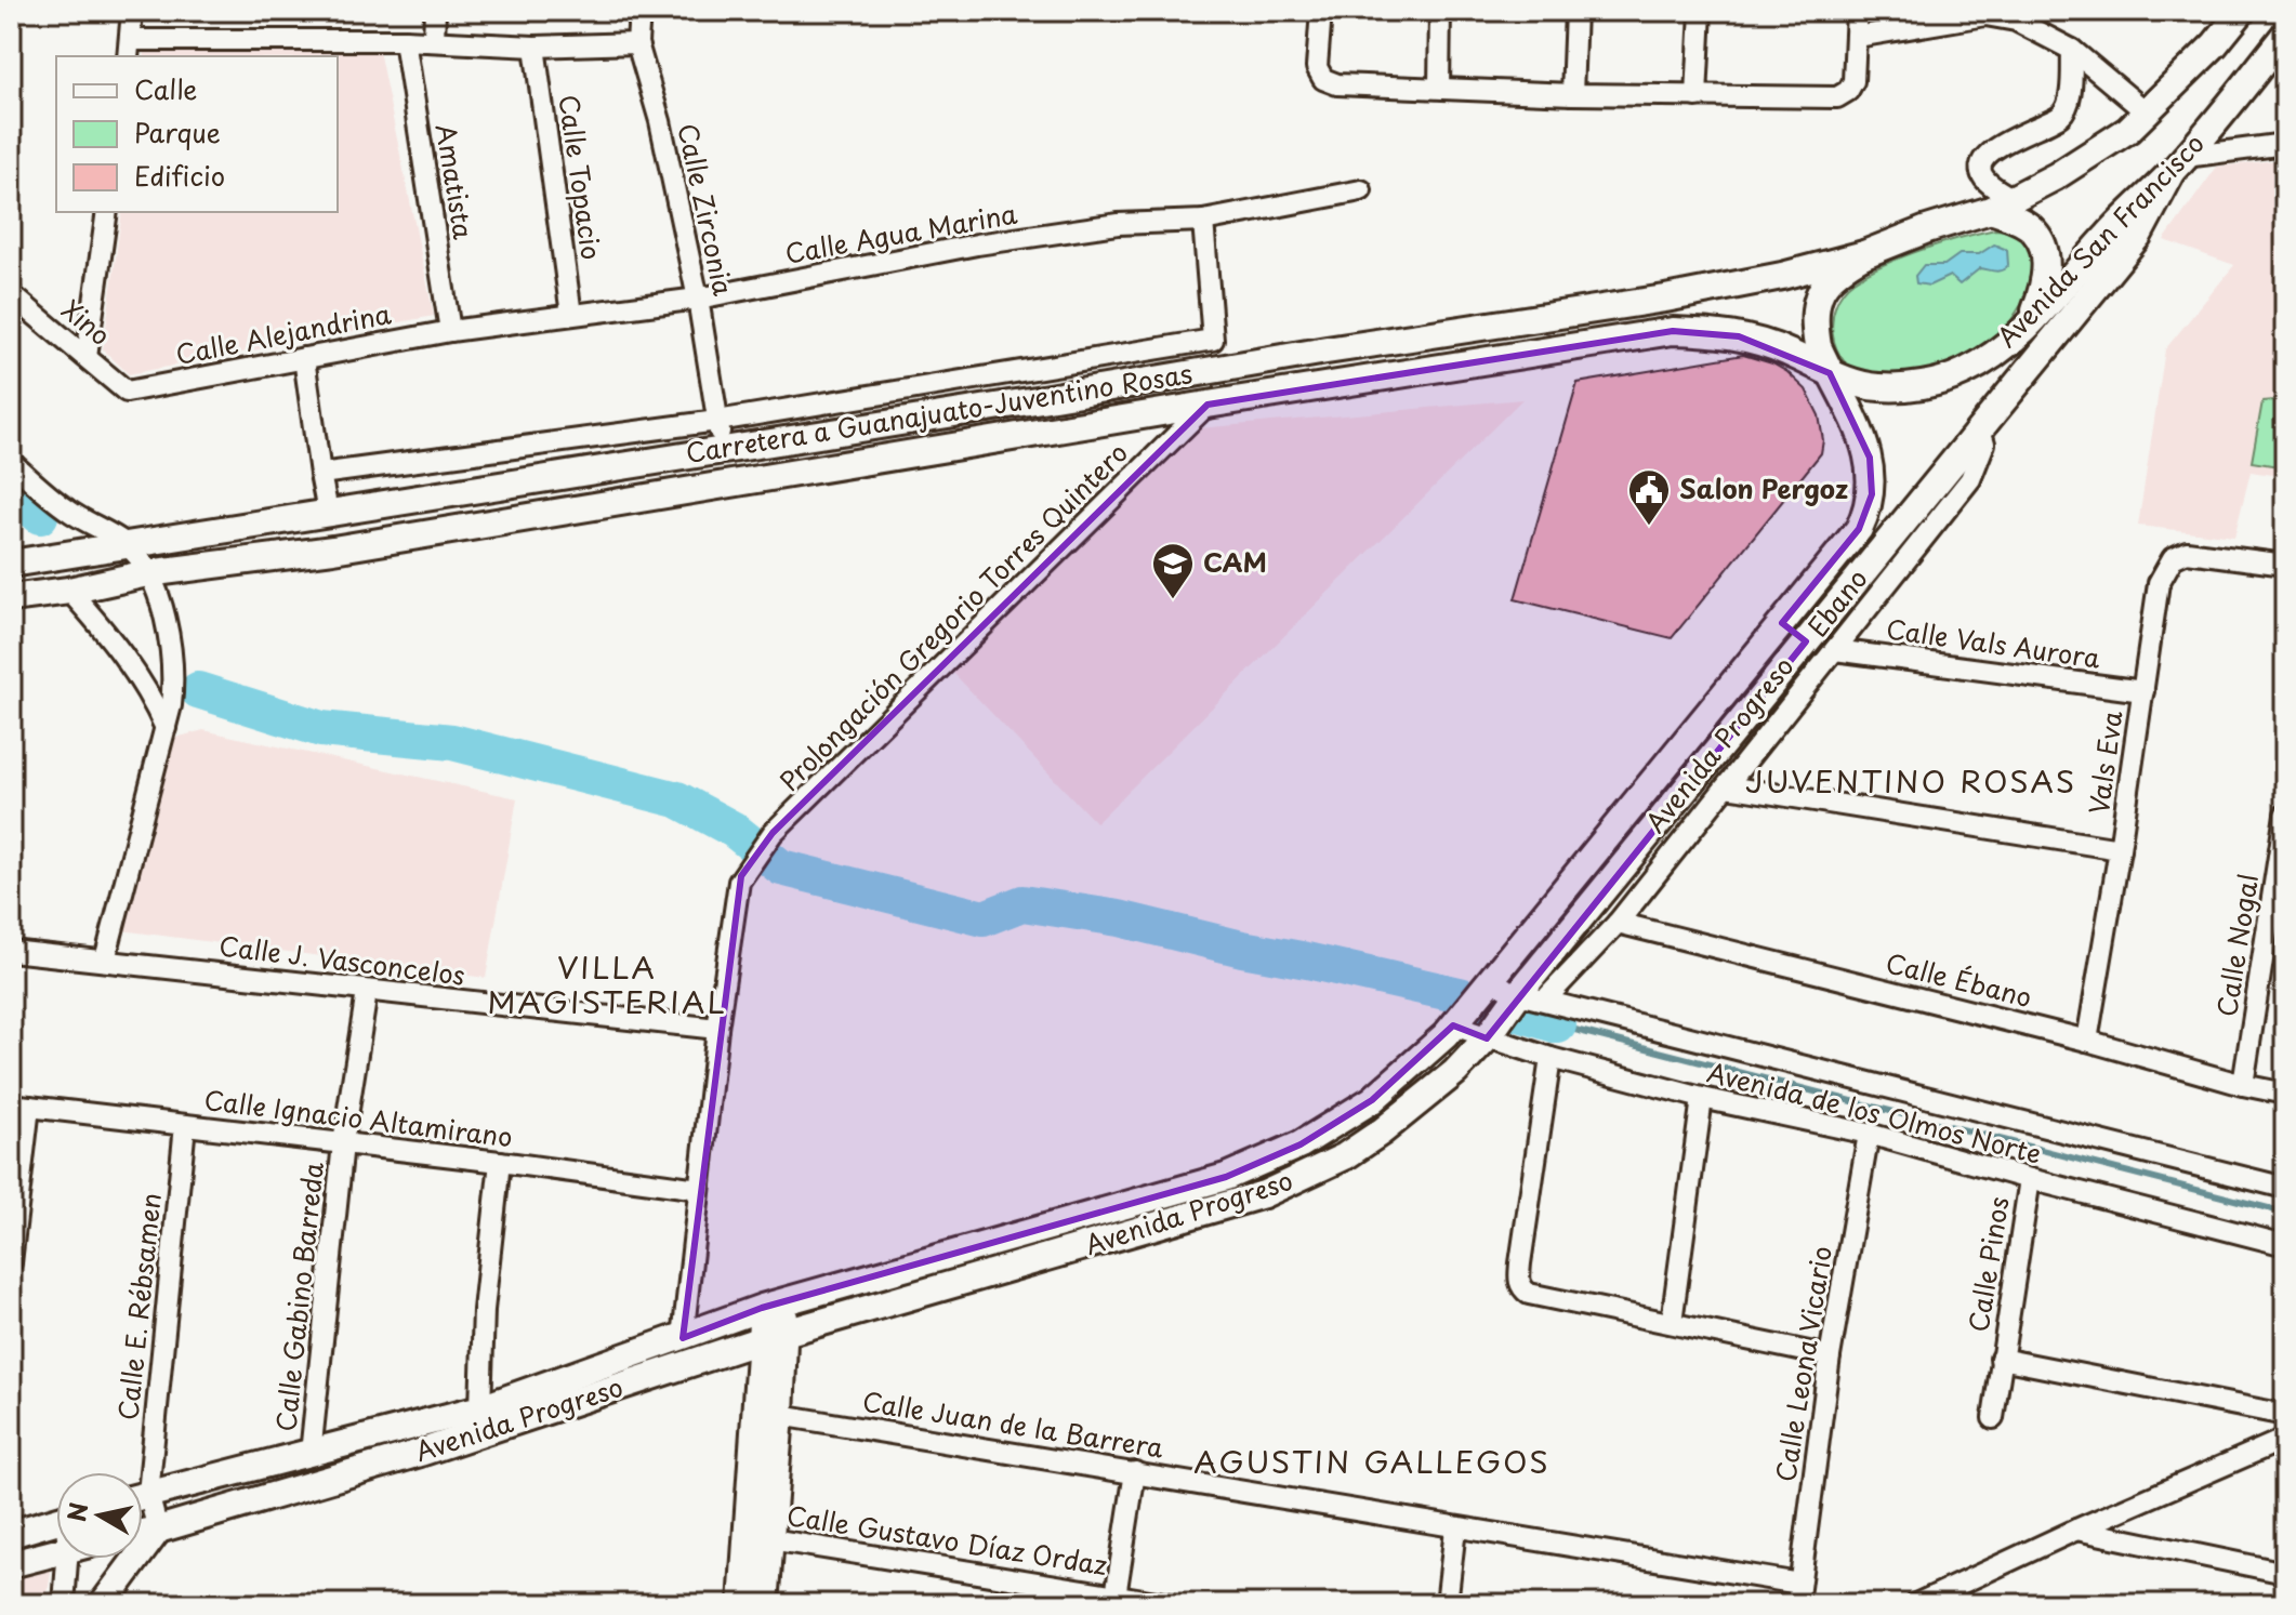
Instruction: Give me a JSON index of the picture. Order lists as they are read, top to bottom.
{
  "streets": {
    "main road": ["Avenida San Francisco", "Carretera a Guanajuato-Juventino Rosas", "Avenida Progreso"],
    "street": [
      "Calle Topacio",
      "Amatista",
      "Calle Zirconia",
      "Calle Agua Marina",
      "Xino",
      "Calle Alejandrina",
      "Ebano",
      "Prolongación Gregorio Torres Quintero",
      "Calle Vals Aurora",
      "Vals Eva",
      "Calle Nogal",
      "Calle J. Vasconcelos",
      "Calle Ébano",
      "Avenida de los Olmos Norte",
      "Calle Ignacio Altamirano",
      "Calle Pinos",
      "Calle Gabino Barreda",
      "Calle E. Rébsamen",
      "Calle Leona Vicario",
      "Calle Juan de la Barrera",
      "Calle Gustavo Díaz Ordaz"
    ]
  },
  "crossings": [
    ["Calle Topacio", "Calle Agua Marina"],
    ["Amatista", "Calle Agua Marina"],
    ["Amatista", "Calle Alejandrina"],
    ["Calle Zirconia", "Calle Agua Marina"],
    ["Calle Zirconia", "Carretera a Guanajuato-Juventino Rosas"],
    ["Calle Agua Marina", "Calle Alejandrina"],
    ["Avenida San Francisco", "Carretera a Guanajuato-Juventino Rosas"],
    ["Avenida San Francisco", "Avenida Progreso"],
    ["Xino", "Calle Alejandrina"],
    ["Carretera a Guanajuato-Juventino Rosas", "Prolongación Gregorio Torres Quintero"],
    ["Carretera a Guanajuato-Juventino Rosas", "Avenida Progreso"],
    ["Ebano", "Calle Vals Aurora"],
    ["Ebano", "Avenida Progreso"],
    ["Ebano", "Calle Ébano"],
    ["Ebano", "Avenida de los Olmos Norte"],
    ["Prolongación Gregorio Torres Quintero", "Calle J. Vasconcelos"],
    ["Calle Vals Aurora", "Vals Eva"],
    ["Avenida Progreso", "Avenida de los Olmos Norte"],
    ["Avenida Progreso", "Calle Gabino Barreda"],
    ["Vals Eva", "Calle Ébano"],
    ["Calle Nogal", "Calle Ébano"],
    ["Calle J. Vasconcelos", "Calle Gabino Barreda"],
    ["Avenida de los Olmos Norte", "Calle Pinos"],
    ["Avenida de los Olmos Norte", "Calle Leona Vicario"],
    ["Calle Ignacio Altamirano", "Calle Gabino Barreda"],
    ["Calle Ignacio Altamirano", "Calle E. Rébsamen"],
    ["Calle Leona Vicario", "Calle Juan de la Barrera"],
    ["Calle Juan de la Barrera", "Calle Gustavo Díaz Ordaz"]
  ],
  "districts": ["JUVENTINO ROSAS", "VILLA MAGISTERIAL", "AGUSTIN GALLEGOS"],
  "places": {
    "public building": ["Salon Pergoz"],
    "school or university": ["CAM"]
  },
  "legend": ["Calle", "Parque", "Edificio"],
  "north": "left"
}
